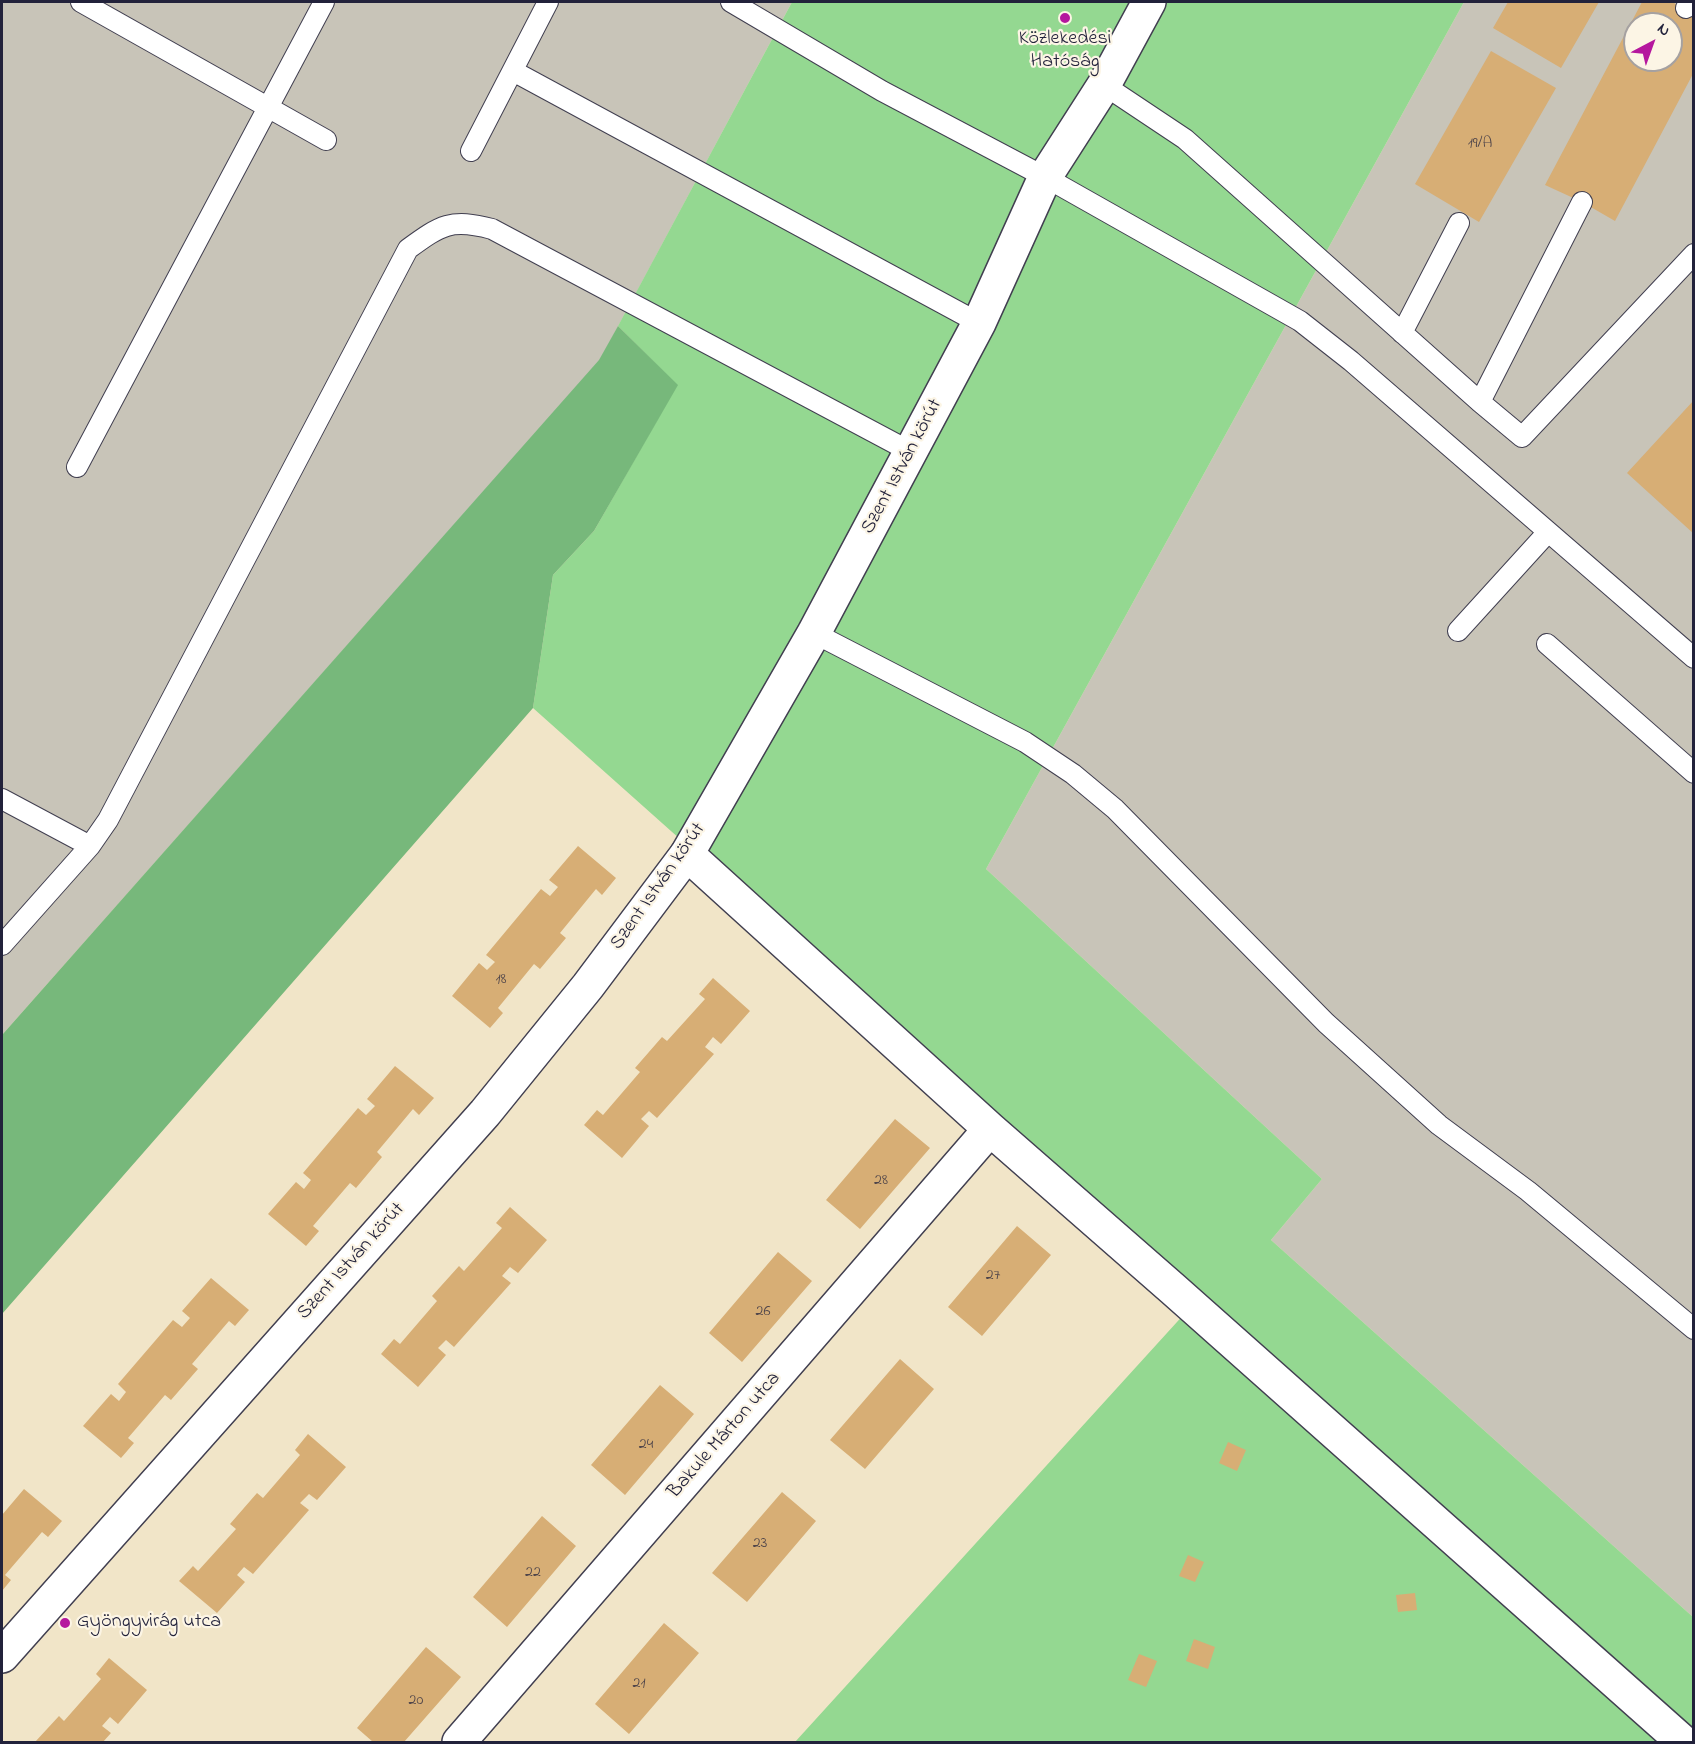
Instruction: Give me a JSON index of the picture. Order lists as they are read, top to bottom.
{
  "streets": {
    "street": ["Szent István körút", "Bakule Márton utca"]
  },
  "places": ["Közlekedési Hatóság", "Gyöngyvirág utca"],
  "house_numbers": [
    "19/A",
    "18",
    "28",
    "27",
    "26",
    "24",
    "23",
    "22",
    "21",
    "20"
  ],
  "north": "top right"
}
